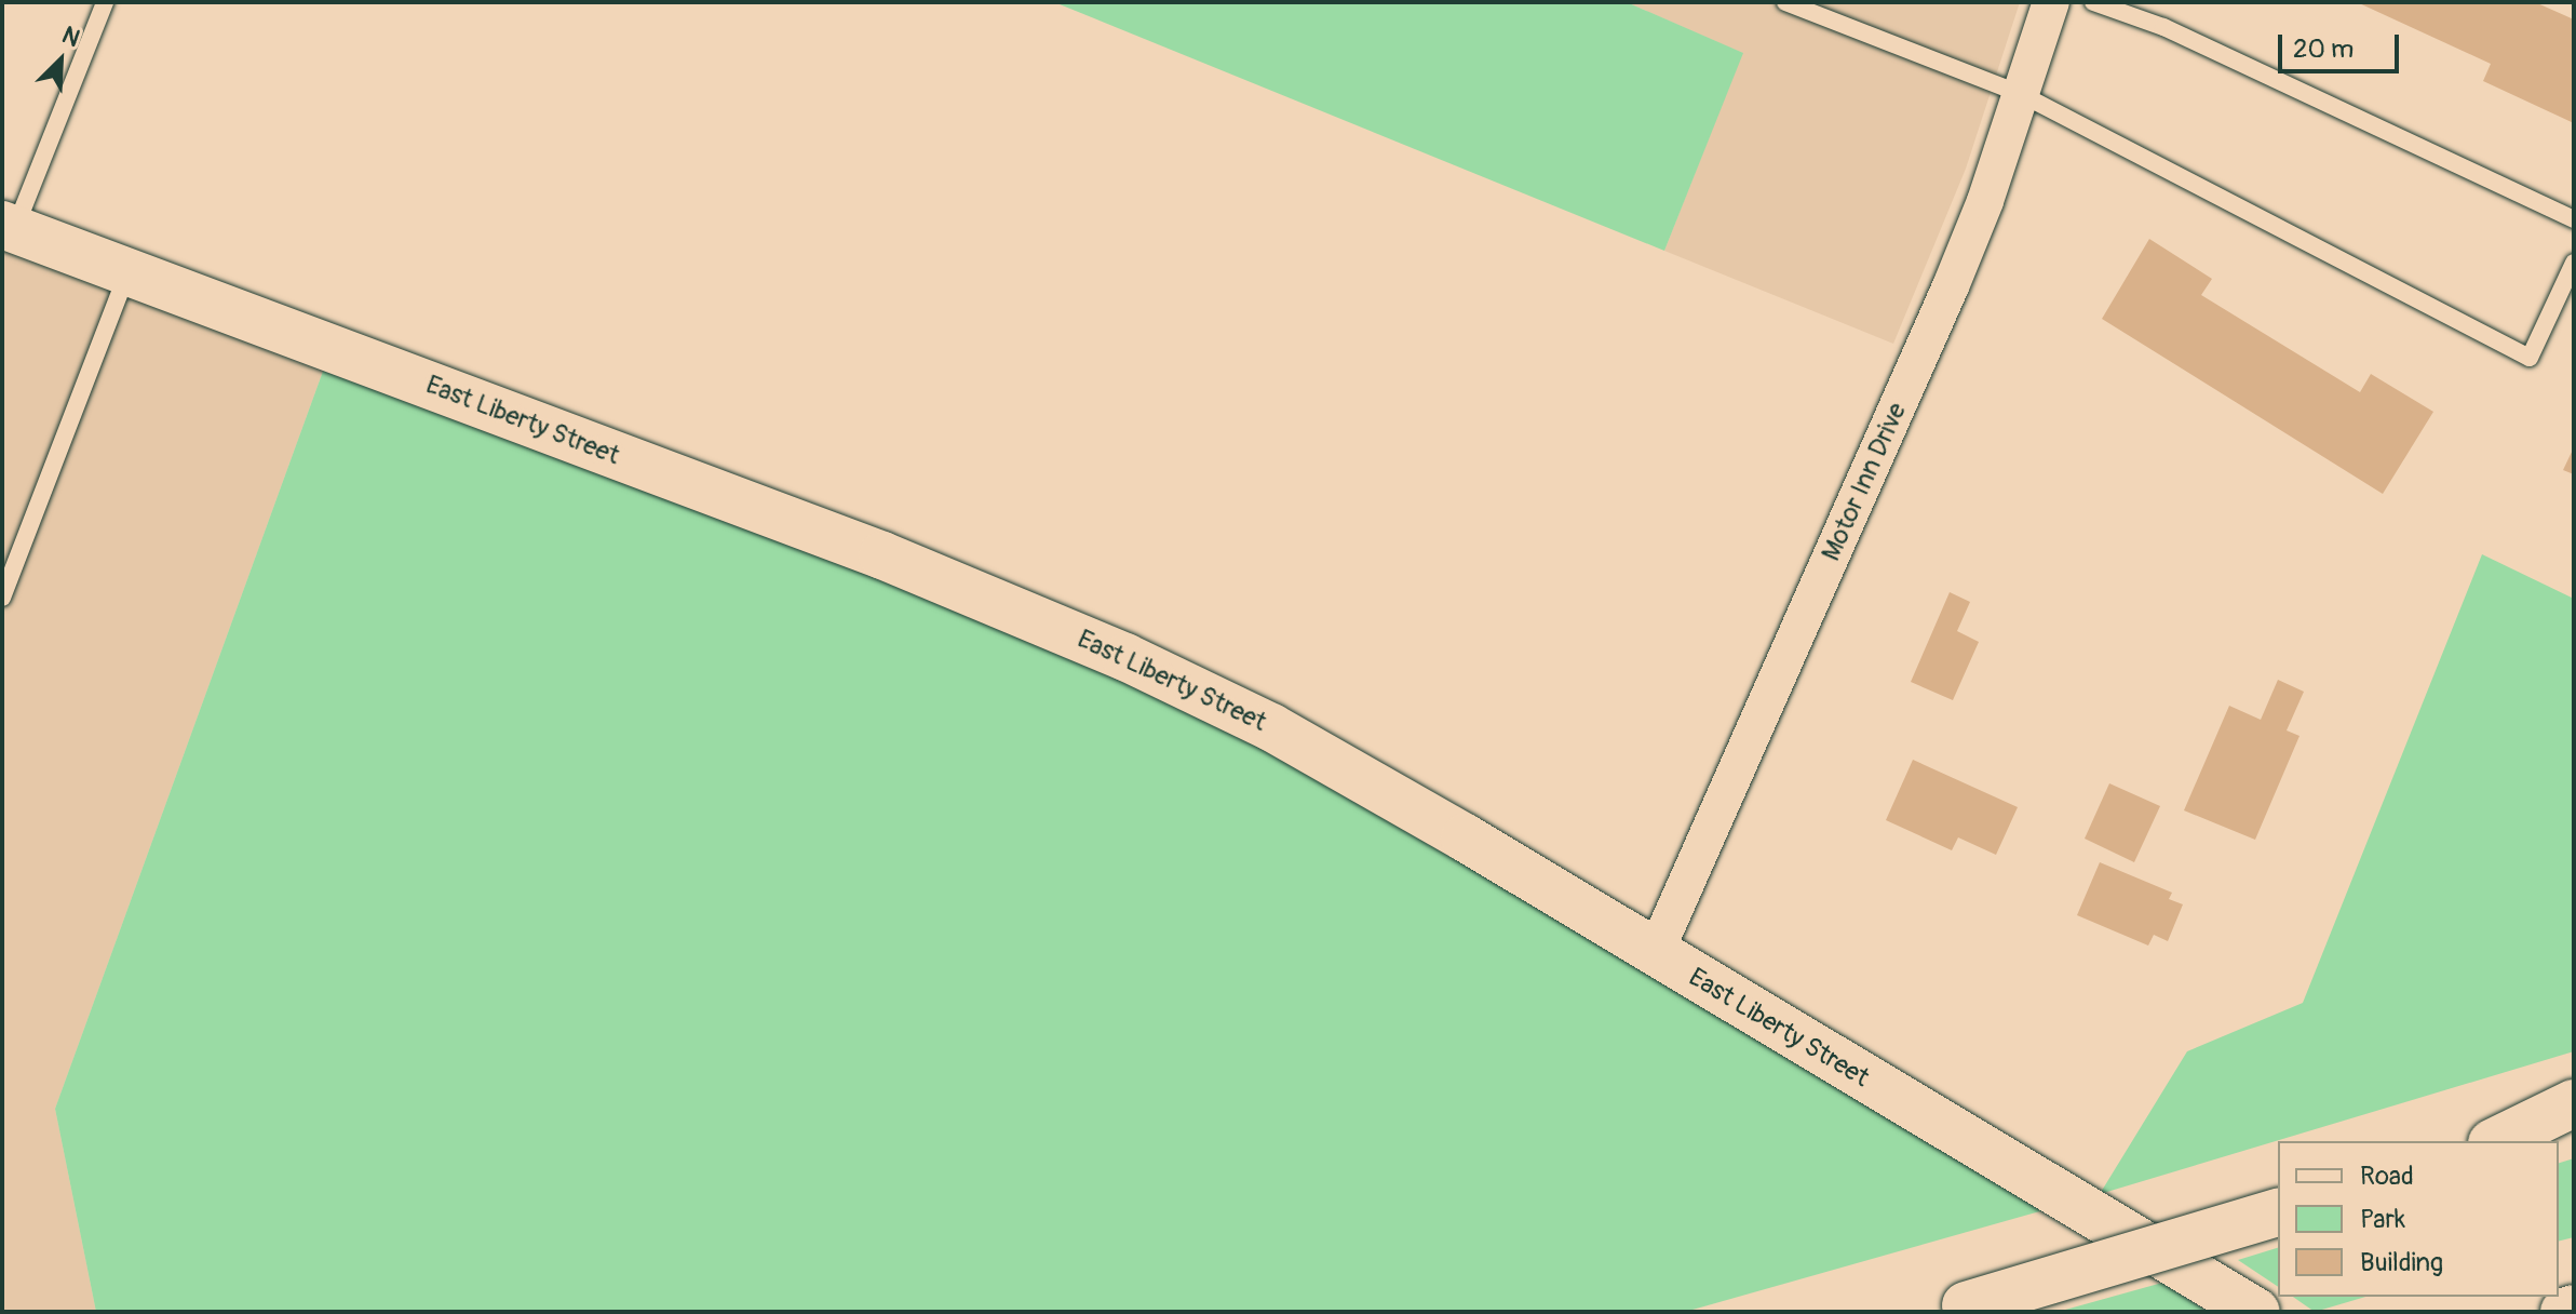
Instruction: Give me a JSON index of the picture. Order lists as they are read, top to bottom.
{
  "streets": {
    "main road": ["East Liberty Street"],
    "street": ["Motor Inn Drive"]
  },
  "crossings": [
    ["East Liberty Street", "Motor Inn Drive"]
  ],
  "legend": ["Road", "Park", "Building"],
  "scale_bar": "20 m",
  "north": "top right"
}
